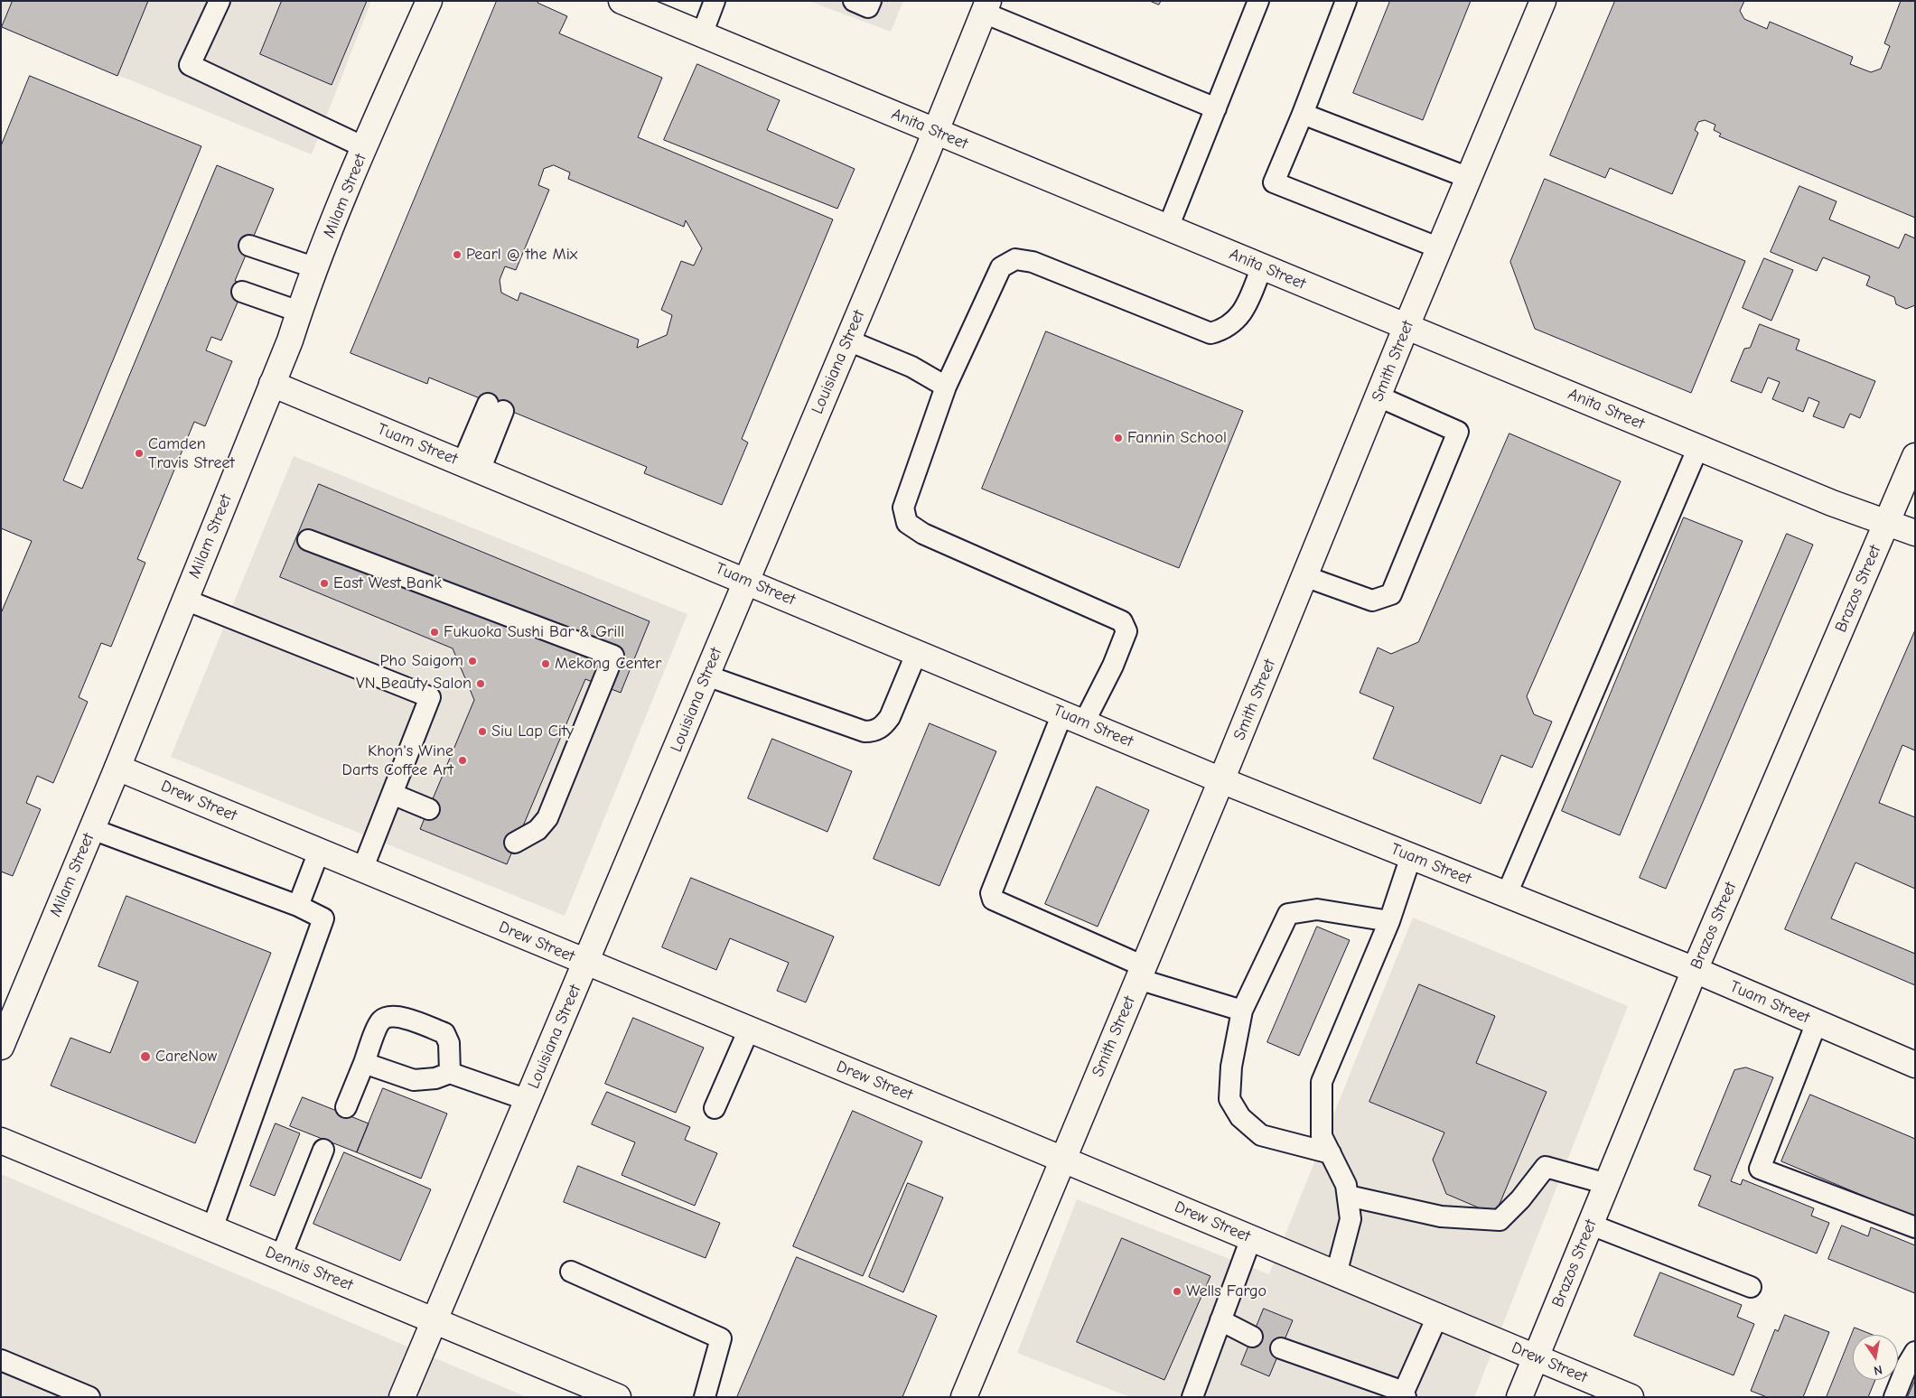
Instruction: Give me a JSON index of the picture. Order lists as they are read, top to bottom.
{
  "streets": {
    "street": [
      "Anita Street",
      "Milam Street",
      "Smith Street",
      "Louisiana Street",
      "Tuam Street",
      "Brazos Street",
      "Drew Street",
      "Dennis Street"
    ]
  },
  "crossings": [
    ["Anita Street", "Smith Street"],
    ["Anita Street", "Louisiana Street"],
    ["Anita Street", "Brazos Street"],
    ["Milam Street", "Tuam Street"],
    ["Milam Street", "Drew Street"],
    ["Smith Street", "Tuam Street"],
    ["Smith Street", "Drew Street"],
    ["Louisiana Street", "Tuam Street"],
    ["Louisiana Street", "Drew Street"],
    ["Louisiana Street", "Dennis Street"],
    ["Tuam Street", "Brazos Street"],
    ["Brazos Street", "Drew Street"]
  ],
  "places": [
    "Pearl @ the Mix",
    "Fannin School",
    "Camden Travis Street",
    "East West Bank",
    "Fukuoka Sushi Bar & Grill",
    "Pho Saigom",
    "Mekong Center",
    "VN Beauty Salon",
    "Siu Lap City",
    "Khon's Wine Darts Coffee Art",
    "CareNow",
    "Wells Fargo"
  ],
  "north": "bottom"
}
